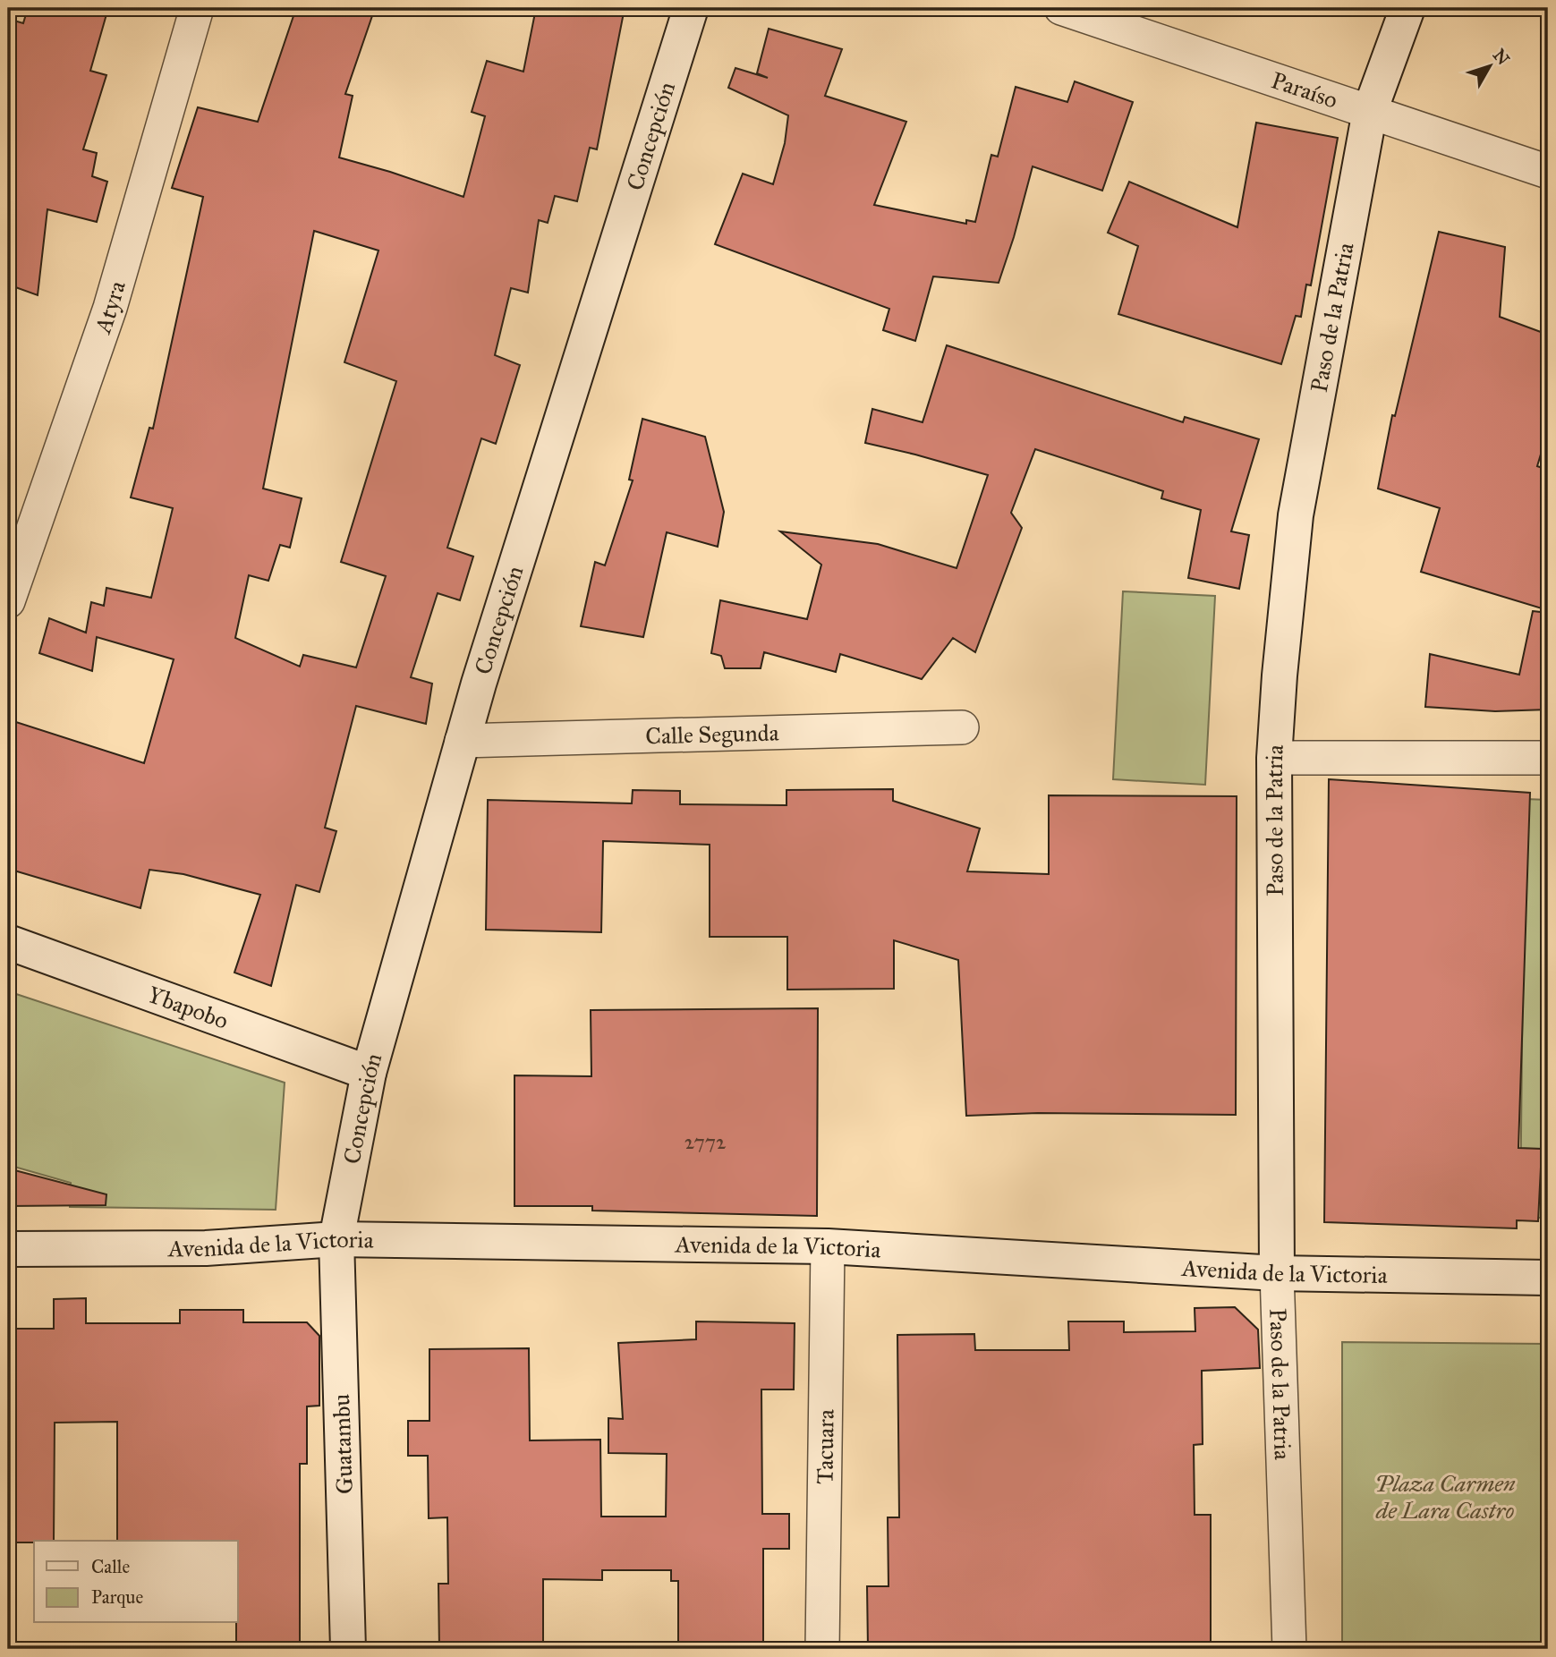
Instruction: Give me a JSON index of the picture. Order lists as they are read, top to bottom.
{
  "streets": {
    "street": [
      "Paraíso",
      "Concepción",
      "Atyra",
      "Paso de la Patria",
      "Calle Segunda",
      "Ybapobo",
      "Avenida de la Victoria",
      "Guatambu",
      "Tacuara"
    ]
  },
  "crossings": [
    ["Paraíso", "Paso de la Patria"],
    ["Concepción", "Calle Segunda"],
    ["Concepción", "Ybapobo"],
    ["Concepción", "Avenida de la Victoria"],
    ["Concepción", "Guatambu"],
    ["Paso de la Patria", "Avenida de la Victoria"],
    ["Avenida de la Victoria", "Guatambu"],
    ["Avenida de la Victoria", "Tacuara"]
  ],
  "parks": ["Plaza Carmen de Lara Castro"],
  "house_numbers": ["2772"],
  "legend": ["Calle", "Parque"],
  "north": "top right"
}
